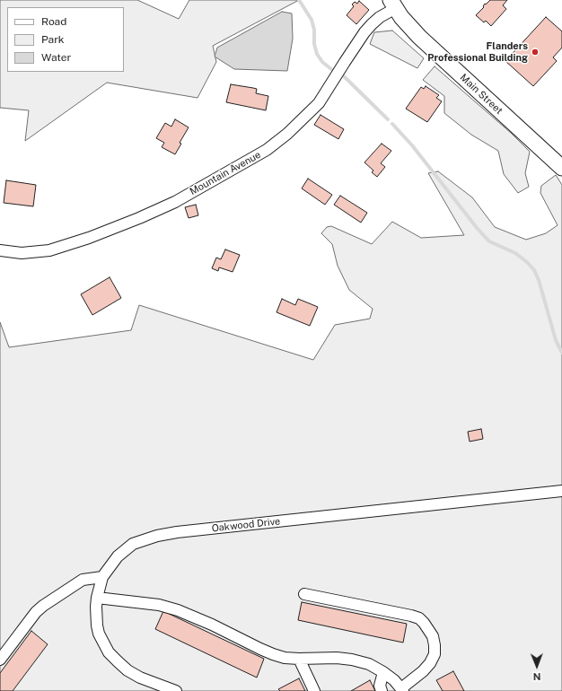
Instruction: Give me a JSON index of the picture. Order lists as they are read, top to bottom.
{
  "streets": {
    "main road": ["Main Street"],
    "street": ["Mountain Avenue", "Oakwood Drive"]
  },
  "crossings": [
    ["Main Street", "Mountain Avenue"]
  ],
  "places": ["Flanders Professional Building"],
  "legend": ["Road", "Park", "Water"],
  "north": "bottom"
}
